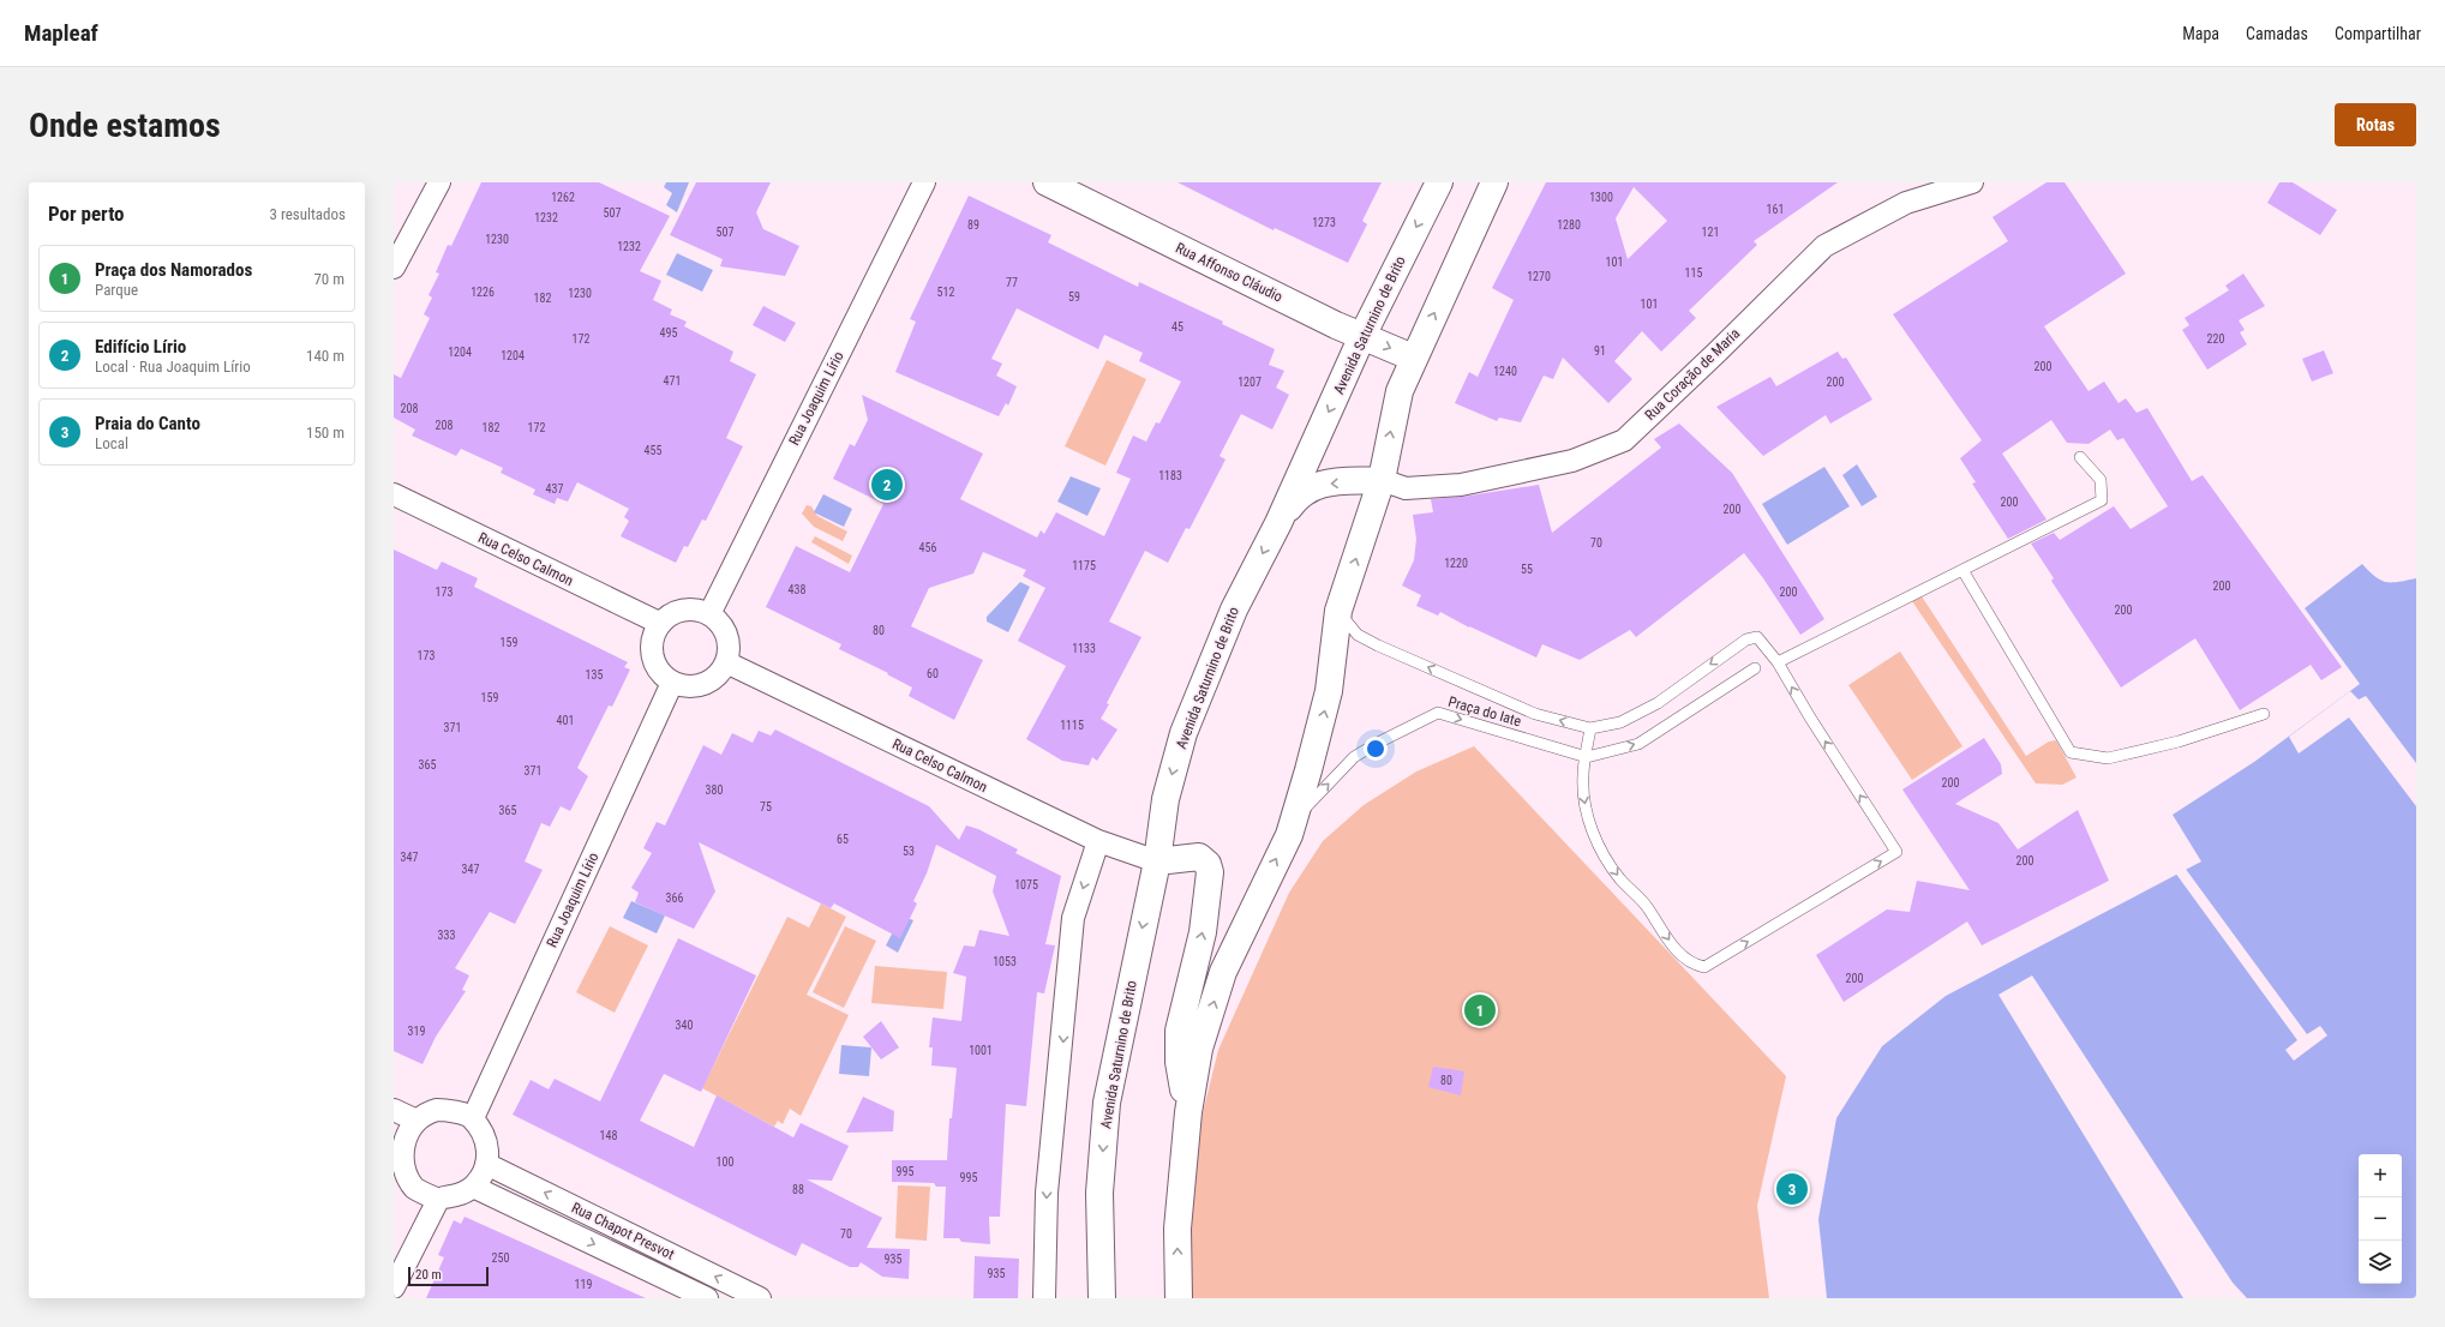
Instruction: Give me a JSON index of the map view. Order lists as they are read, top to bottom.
{
  "streets": {
    "main road": ["Rua Affonso Cláudio", "Avenida Saturnino de Brito"],
    "street": [
      "Rua Coração de Maria",
      "Rua Joaquim Lírio",
      "Rua Celso Calmon",
      "Rua Chapot Presvot"
    ],
    "lane": ["Praça do Iate"]
  },
  "crossings": [
    ["Rua Affonso Cláudio", "Avenida Saturnino de Brito"],
    ["Avenida Saturnino de Brito", "Rua Celso Calmon"],
    ["Rua Joaquim Lírio", "Rua Celso Calmon"],
    ["Rua Joaquim Lírio", "Rua Chapot Presvot"]
  ],
  "house_numbers": [
    "1262",
    "1300",
    "161",
    "507",
    "1232",
    "1273",
    "89",
    "1280",
    "507",
    "121",
    "1230",
    "1232",
    "101",
    "115",
    "1270",
    "77",
    "1226",
    "512",
    "1230",
    "59",
    "182",
    "101",
    "45",
    "495",
    "172",
    "220",
    "91",
    "1204",
    "1204",
    "200",
    "1240",
    "471",
    "1207",
    "200",
    "208",
    "208",
    "182",
    "172",
    "455",
    "1183",
    "437",
    "200",
    "200",
    "70",
    "456",
    "1220",
    "1175",
    "55",
    "200",
    "438",
    "173",
    "200",
    "200",
    "80",
    "159",
    "1133",
    "173",
    "60",
    "135",
    "159",
    "401",
    "1115",
    "371",
    "365",
    "371",
    "200",
    "380",
    "75",
    "365",
    "65",
    "53",
    "347",
    "200",
    "347",
    "1075",
    "366",
    "333",
    "1053",
    "200",
    "340",
    "319",
    "1001",
    "80",
    "148",
    "100",
    "995",
    "995",
    "88",
    "70",
    "250",
    "935",
    "935",
    "119"
  ],
  "scale_bar": "20 m",
  "page": {
    "header": "Mapleaf",
    "nav": ["Mapa", "Camadas", "Compartilhar"],
    "buttons": "Rotas",
    "title": "Onde estamos",
    "heading": ["Por perto", "3 resultados"],
    "list": [
      {
        "mark": "1",
        "name": "Praça dos Namorados",
        "note": "Parque",
        "value": "70 m"
      },
      {
        "mark": "2",
        "name": "Edifício Lírio",
        "note": "Local · Rua Joaquim Lírio",
        "value": "140 m"
      },
      {
        "mark": "3",
        "name": "Praia do Canto",
        "note": "Local",
        "value": "150 m"
      }
    ],
    "pins": ["2", "1", "3"],
    "map_buttons": ["+", "−"],
    "scale": "20 m"
  }
}
